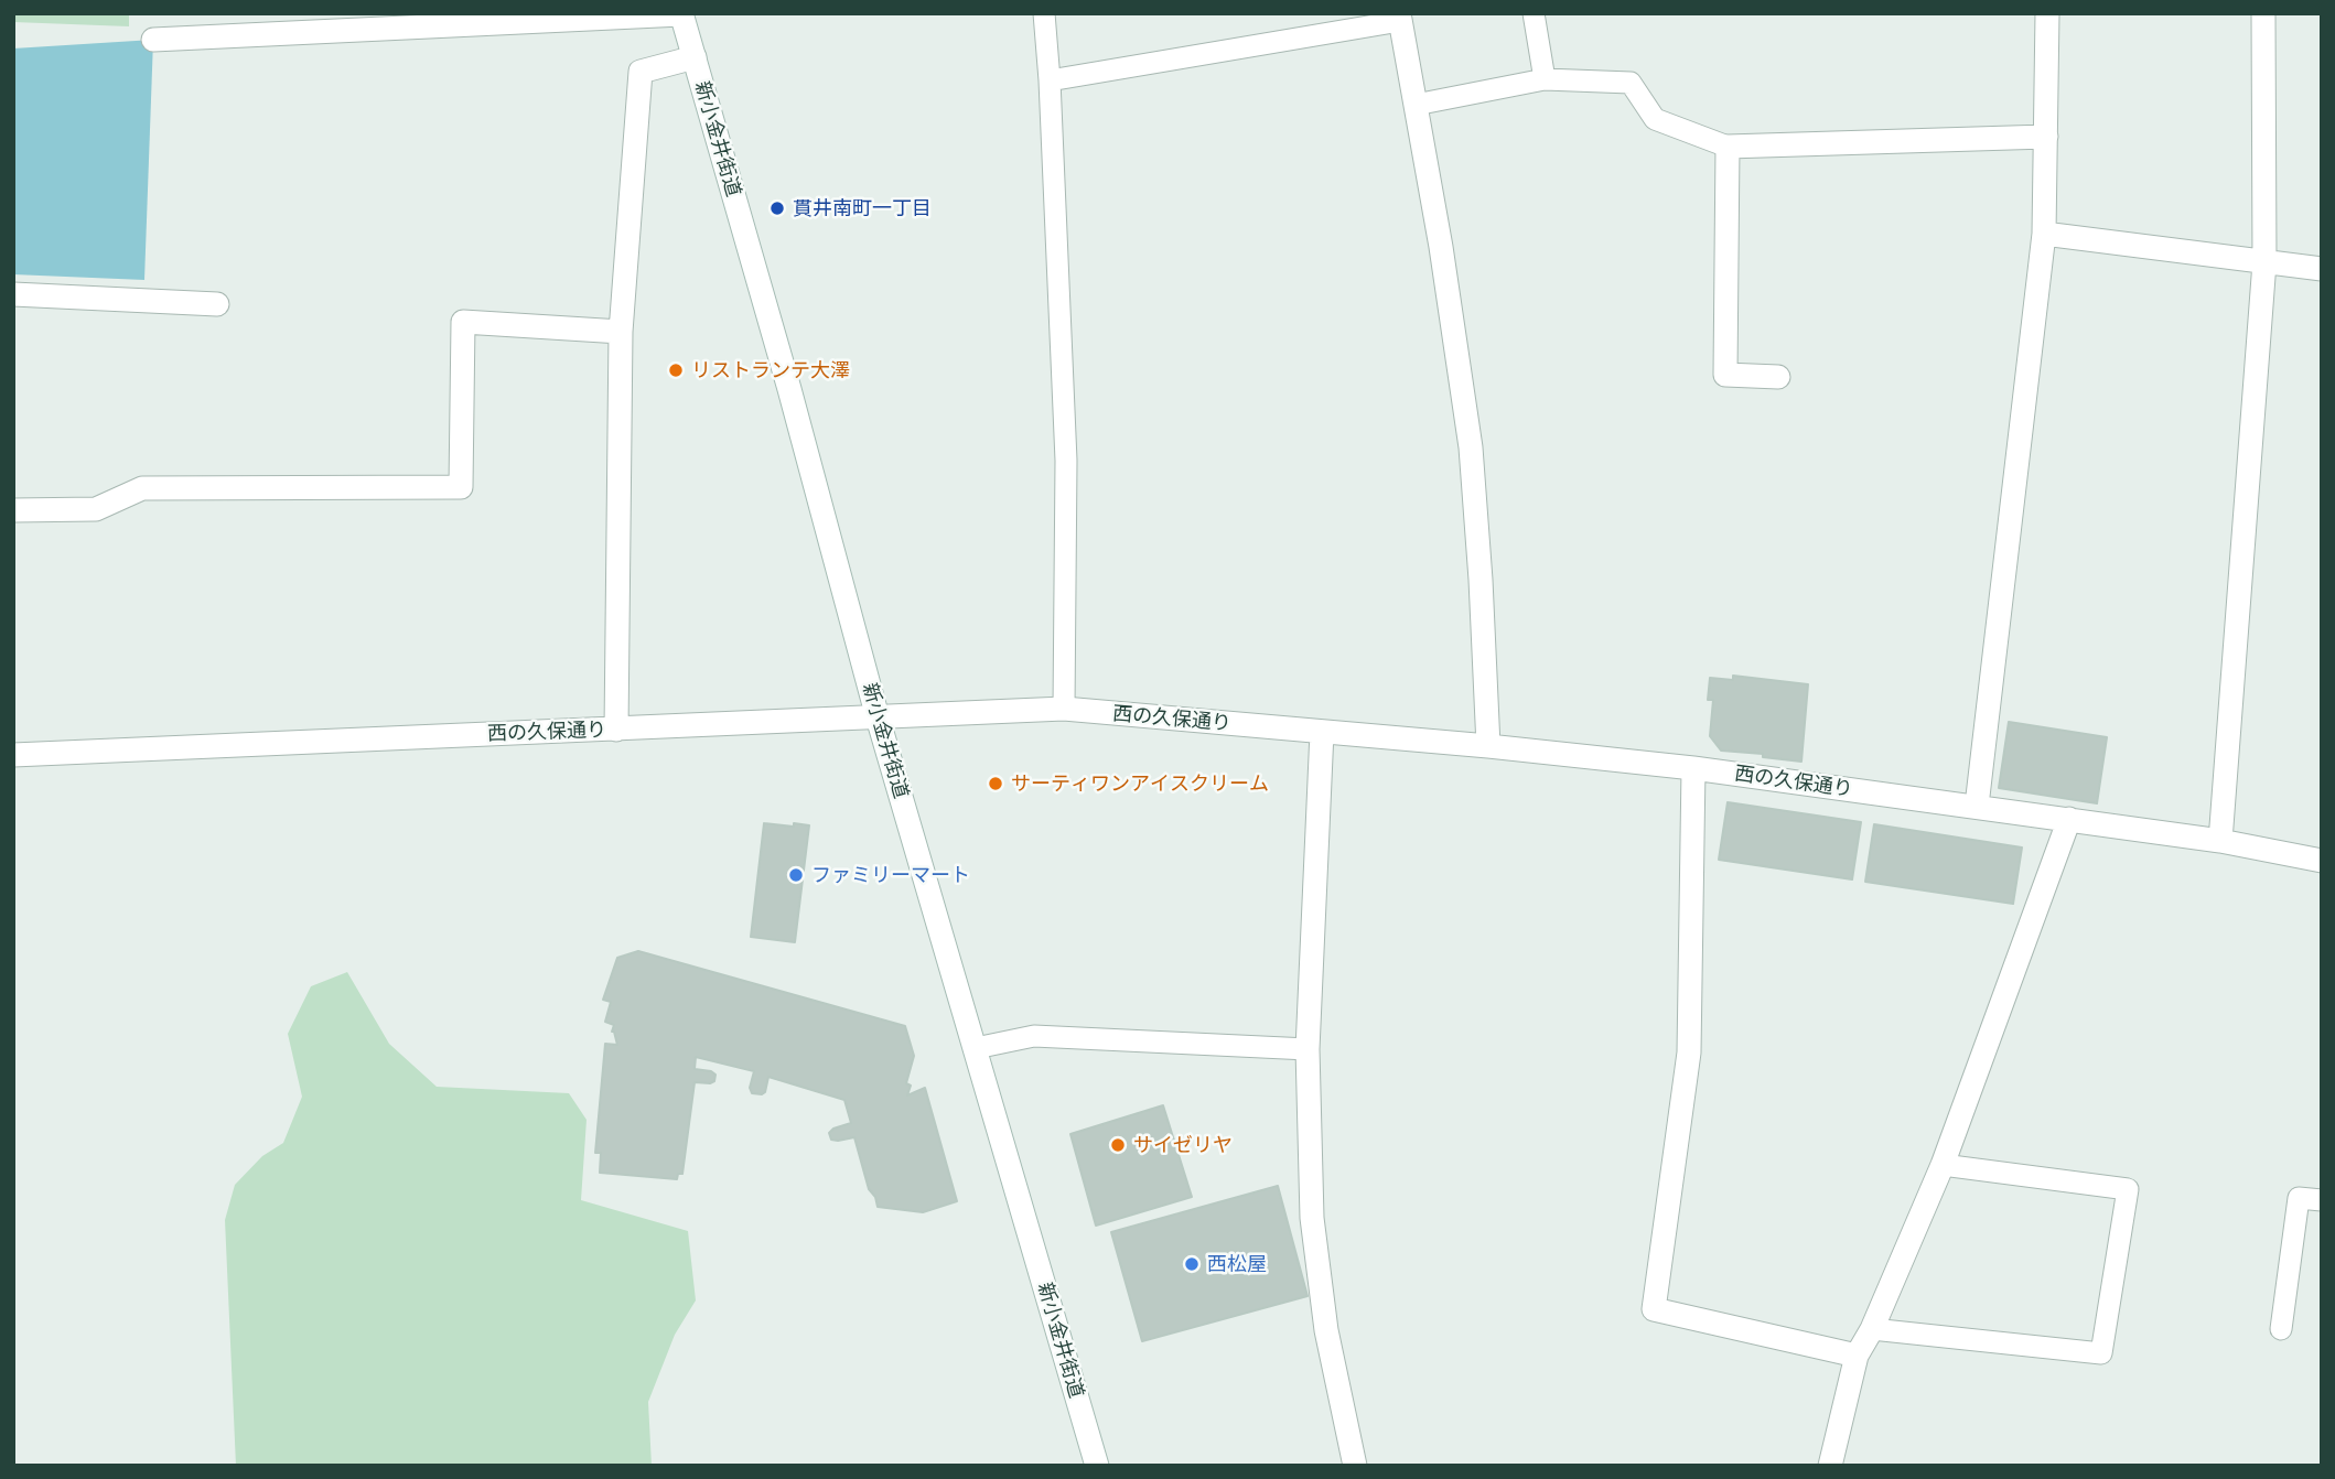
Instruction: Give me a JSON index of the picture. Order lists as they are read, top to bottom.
{
  "streets": {
    "street": ["新小金井街道", "西の久保通り"]
  },
  "crossings": [
    ["新小金井街道", "西の久保通り"]
  ],
  "places": [
    "貫井南町一丁目",
    "リストランテ大澤",
    "サーティワンアイスクリーム",
    "ファミリーマート",
    "サイゼリヤ",
    "西松屋"
  ]
}
